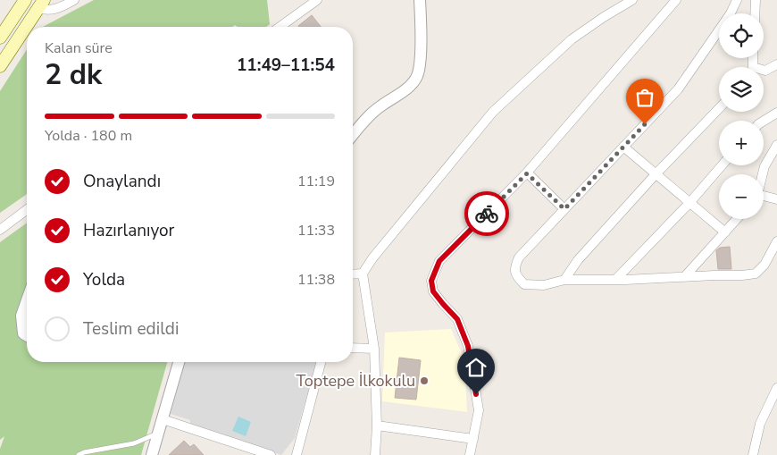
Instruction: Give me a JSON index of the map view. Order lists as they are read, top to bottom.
{
  "places": ["Toptepe İlkokulu"],
  "page": {
    "map_buttons": ["+", "−"],
    "heading": ["2 dk", "Kalan süre", "11:49–11:54"],
    "bar": "Yolda · 180 m",
    "list": [
      ["Onaylandı", "11:19"],
      ["Hazırlanıyor", "11:33"],
      ["Yolda", "11:38"],
      "Teslim edildi"
    ]
  }
}
